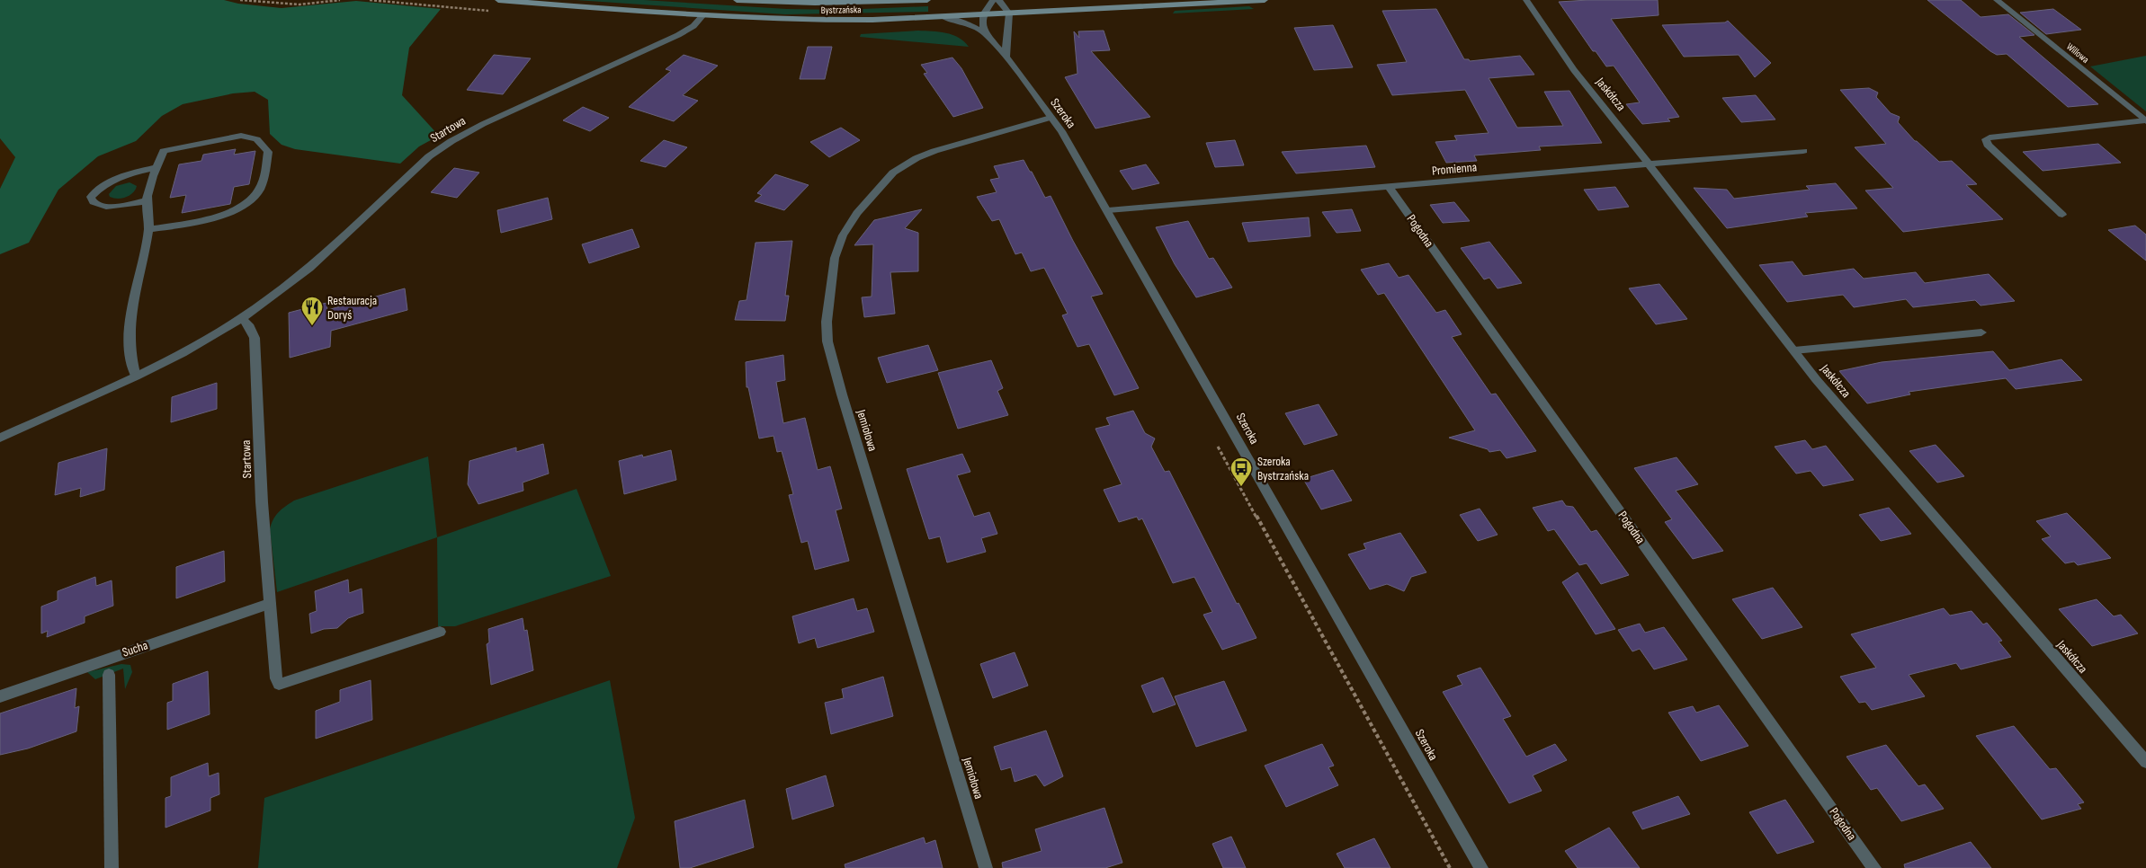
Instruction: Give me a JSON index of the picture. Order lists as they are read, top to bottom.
{
  "streets": {
    "main road": ["Bystrzańska"],
    "street": [
      "Willowa",
      "Jaskółcza",
      "Szeroka",
      "Startowa",
      "Promienna",
      "Pogodna",
      "Jemiołowa",
      "Sucha"
    ]
  },
  "crossings": [
    ["Bystrzańska", "Szeroka"],
    ["Bystrzańska", "Startowa"],
    ["Jaskółcza", "Promienna"],
    ["Szeroka", "Promienna"],
    ["Szeroka", "Jemiołowa"],
    ["Startowa", "Sucha"],
    ["Promienna", "Pogodna"]
  ],
  "places": {
    "restaurant": ["Restauracja Doryś"],
    "bus stop": ["Szeroka Bystrzańska"]
  }
}
